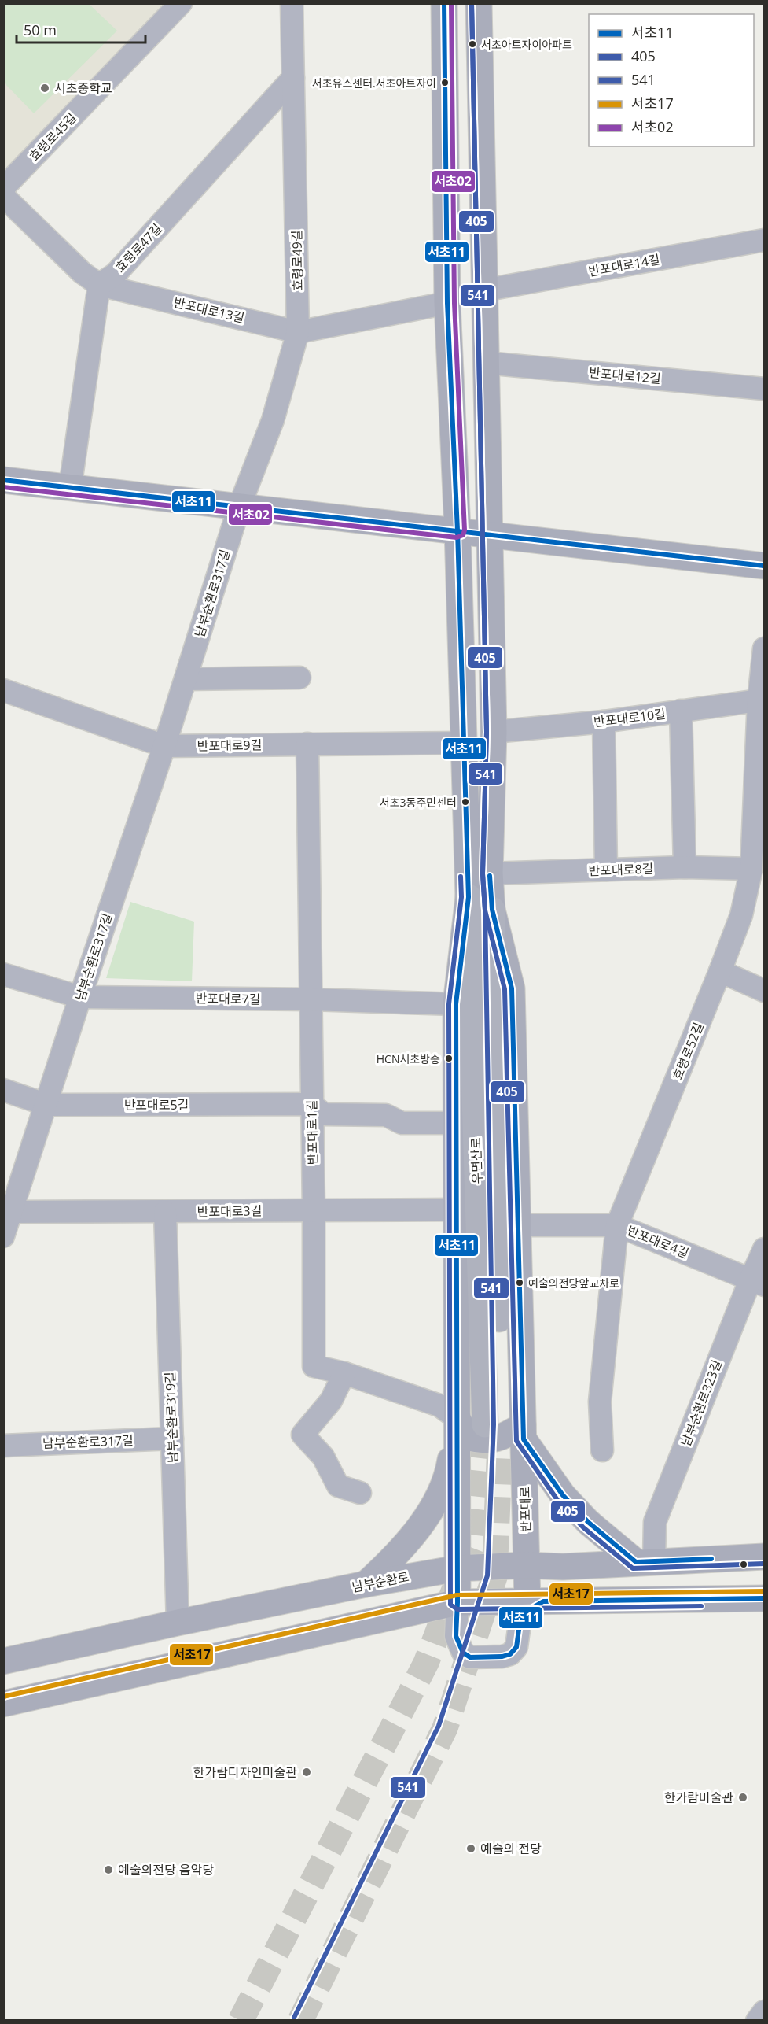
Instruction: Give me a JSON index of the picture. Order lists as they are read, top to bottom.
{
  "streets": {
    "highway": ["우면산로"],
    "main road": ["반포대로", "남부순환로"],
    "street": [
      "효령로45길",
      "효령로47길",
      "효령로49길",
      "반포대로14길",
      "반포대로13길",
      "반포대로12길",
      "남부순환로317길",
      "반포대로10길",
      "반포대로9길",
      "반포대로8길",
      "반포대로7길",
      "효령로52길",
      "반포대로5길",
      "반포대로1길",
      "반포대로3길",
      "반포대로4길",
      "남부순환로323길",
      "남부순환로319길"
    ]
  },
  "crossings": [
    ["효령로47길", "효령로49길"],
    ["효령로47길", "반포대로13길"],
    ["효령로49길", "반포대로13길"],
    ["효령로49길", "남부순환로317길"],
    ["반포대로14길", "반포대로"],
    ["반포대로12길", "반포대로"],
    ["남부순환로317길", "반포대로9길"],
    ["남부순환로317길", "반포대로7길"],
    ["남부순환로317길", "반포대로5길"],
    ["남부순환로317길", "반포대로3길"],
    ["남부순환로317길", "남부순환로319길"],
    ["반포대로10길", "효령로52길"],
    ["반포대로10길", "반포대로"],
    ["반포대로9길", "반포대로1길"],
    ["반포대로8길", "효령로52길"],
    ["반포대로8길", "반포대로"],
    ["반포대로7길", "반포대로1길"],
    ["효령로52길", "반포대로4길"],
    ["반포대로5길", "반포대로1길"],
    ["반포대로1길", "반포대로3길"],
    ["우면산로", "반포대로"],
    ["반포대로3길", "남부순환로319길"],
    ["반포대로4길", "남부순환로323길"],
    ["반포대로4길", "반포대로"],
    ["남부순환로323길", "남부순환로"],
    ["남부순환로319길", "남부순환로"],
    ["반포대로", "남부순환로"]
  ],
  "places": [
    "서초아트자이아파트",
    "서초유스센터.서초아트자이",
    "서초중학교",
    "서초3동주민센터",
    "HCN서초방송",
    "예술의전당앞교차로",
    "한가람디자인미술관",
    "한가람미술관",
    "예술의 전당",
    "예술의전당 음악당"
  ],
  "lines": [
    "transit line 서초11",
    "transit line 405",
    "transit line 541",
    "transit line 서초02",
    "transit line 서초17"
  ],
  "legend": [
    "서초11",
    "405",
    "541",
    "서초17",
    "서초02"
  ],
  "scale_bar": "50 m"
}
